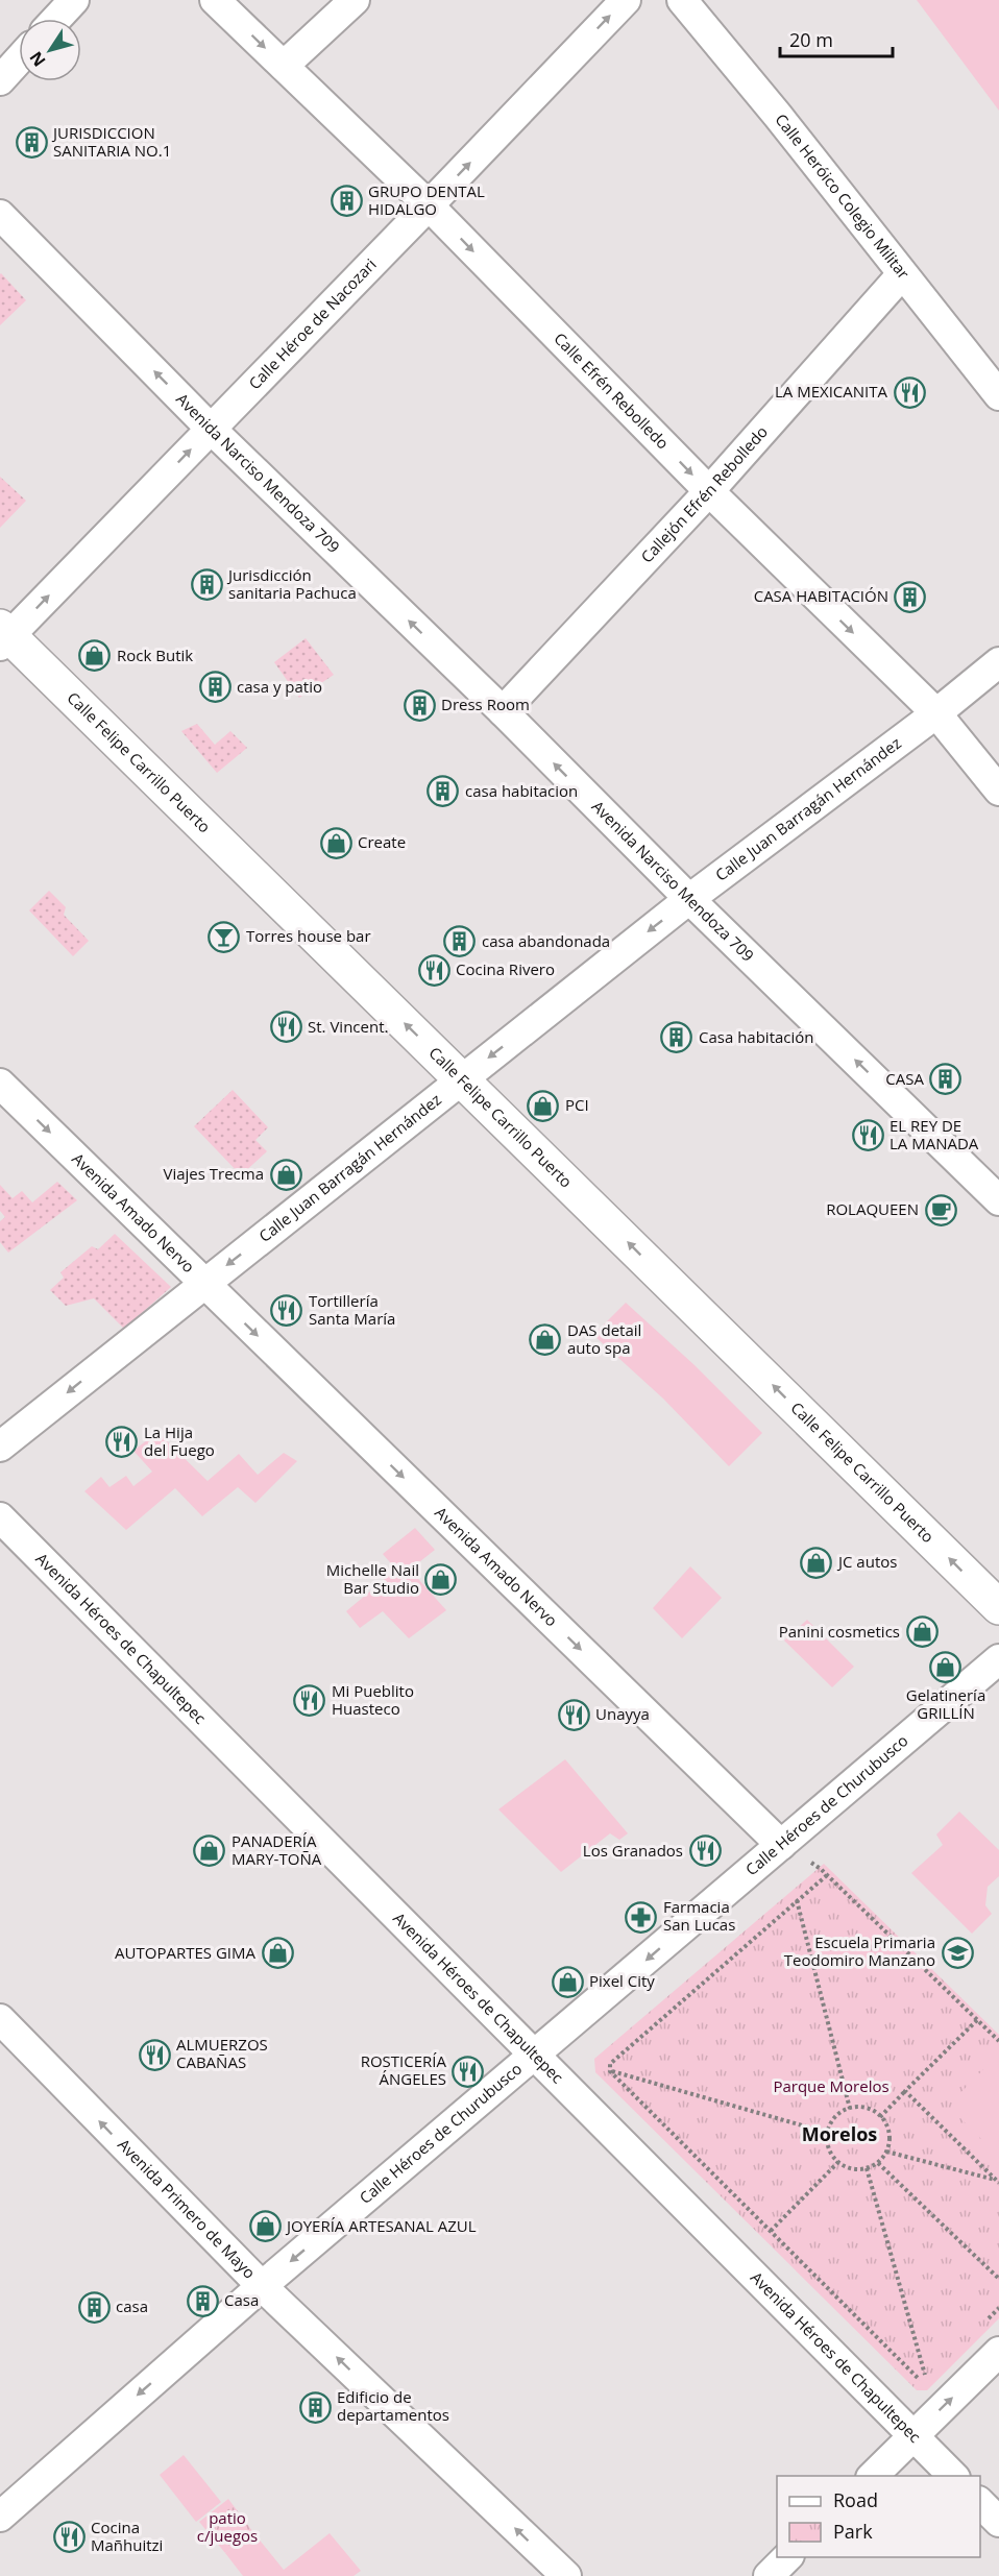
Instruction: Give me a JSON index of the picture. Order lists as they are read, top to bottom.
{
  "streets": {
    "main road": ["Calle Felipe Carrillo Puerto"],
    "street": [
      "Calle Heróico Colegio Militar",
      "Calle Héroe de Nacozari",
      "Calle Efrén Rebolledo",
      "Avenida Narciso Mendoza 709",
      "Callejón Efrén Rebolledo",
      "Calle Juan Barragán Hernández",
      "Avenida Amado Nervo",
      "Avenida Héroes de Chapultepec",
      "Calle Héroes de Churubusco",
      "Avenida Primero de Mayo"
    ]
  },
  "crossings": [
    ["Calle Heróico Colegio Militar", "Callejón Efrén Rebolledo"],
    ["Calle Héroe de Nacozari", "Calle Efrén Rebolledo"],
    ["Calle Héroe de Nacozari", "Avenida Narciso Mendoza 709"],
    ["Calle Héroe de Nacozari", "Calle Felipe Carrillo Puerto"],
    ["Calle Efrén Rebolledo", "Callejón Efrén Rebolledo"],
    ["Calle Efrén Rebolledo", "Calle Juan Barragán Hernández"],
    ["Avenida Narciso Mendoza 709", "Callejón Efrén Rebolledo"],
    ["Avenida Narciso Mendoza 709", "Calle Juan Barragán Hernández"],
    ["Calle Felipe Carrillo Puerto", "Calle Juan Barragán Hernández"],
    ["Calle Juan Barragán Hernández", "Avenida Amado Nervo"],
    ["Avenida Amado Nervo", "Calle Héroes de Churubusco"],
    ["Avenida Héroes de Chapultepec", "Calle Héroes de Churubusco"],
    ["Calle Héroes de Churubusco", "Avenida Primero de Mayo"]
  ],
  "one_way": [
    "Calle Héroe de Nacozari",
    "Calle Efrén Rebolledo",
    "Avenida Narciso Mendoza 709",
    "Calle Felipe Carrillo Puerto",
    "Calle Juan Barragán Hernández",
    "Avenida Amado Nervo",
    "Calle Héroes de Churubusco",
    "Avenida Primero de Mayo"
  ],
  "districts": ["Morelos"],
  "parks": ["Parque Morelos", "patio c/juegos"],
  "places": {
    "building": [
      "JURISDICCION SANITARIA NO.1",
      "GRUPO DENTAL HIDALGO",
      "Jurisdicción sanitaria Pachuca",
      "CASA HABITACIÓN",
      "casa y patio",
      "Dress Room",
      "casa habitacion",
      "casa abandonada",
      "Casa habitación",
      "CASA",
      "Casa",
      "casa",
      "Edificio de departamentos"
    ],
    "restaurant": [
      "LA MEXICANITA",
      "Cocina Rivero",
      "St. Vincent.",
      "EL REY DE LA MANADA",
      "Tortillería Santa María",
      "La Hija del Fuego",
      "Mi Pueblito Huasteco",
      "Unayya",
      "Los Granados",
      "ALMUERZOS CABAÑAS",
      "ROSTICERÍA ÁNGELES",
      "Cocina Mañhuitzi"
    ],
    "shop": [
      "Rock Butik",
      "Create",
      "PCI",
      "Viajes Trecma",
      "DAS detail auto spa",
      "JC autos",
      "Michelle Nail Bar Studio",
      "Panini cosmetics",
      "Gelatinería GRILLÍN",
      "PANADERÍA MARY-TOÑA",
      "AUTOPARTES GIMA",
      "Pixel City",
      "JOYERÍA ARTESANAL AZUL"
    ],
    "bar": ["Torres house bar"],
    "cafe": ["ROLAQUEEN"],
    "pharmacy": ["Farmacia San Lucas"],
    "school or university": ["Escuela Primaria Teodomiro Manzano"]
  },
  "legend": ["Road", "Park"],
  "scale_bar": "20 m",
  "north": "bottom left"
}
